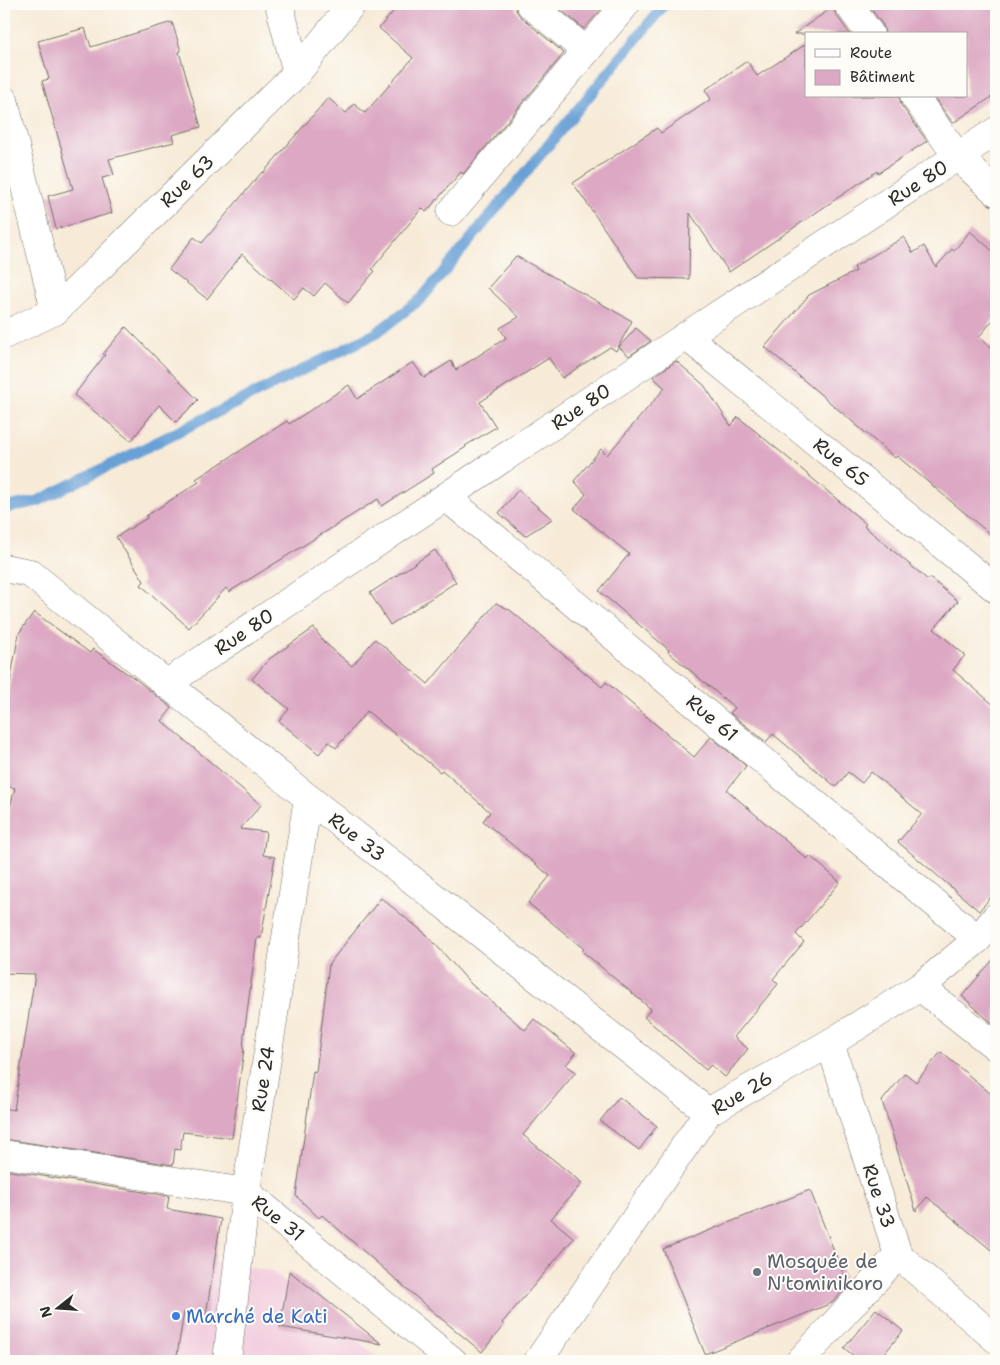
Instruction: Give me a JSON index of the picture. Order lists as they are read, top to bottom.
{
  "streets": {
    "street": [
      "Rue 63",
      "Rue 80",
      "Rue 65",
      "Rue 61",
      "Rue 33",
      "Rue 24",
      "Rue 26",
      "Rue 31"
    ]
  },
  "crossings": [
    ["Rue 80", "Rue 65"],
    ["Rue 80", "Rue 61"],
    ["Rue 80", "Rue 33"],
    ["Rue 61", "Rue 26"],
    ["Rue 33", "Rue 24"],
    ["Rue 33", "Rue 26"],
    ["Rue 24", "Rue 31"]
  ],
  "places": ["Mosquée de N'tominikoro", "Marché de Kati"],
  "legend": ["Route", "Bâtiment"],
  "north": "left"
}
